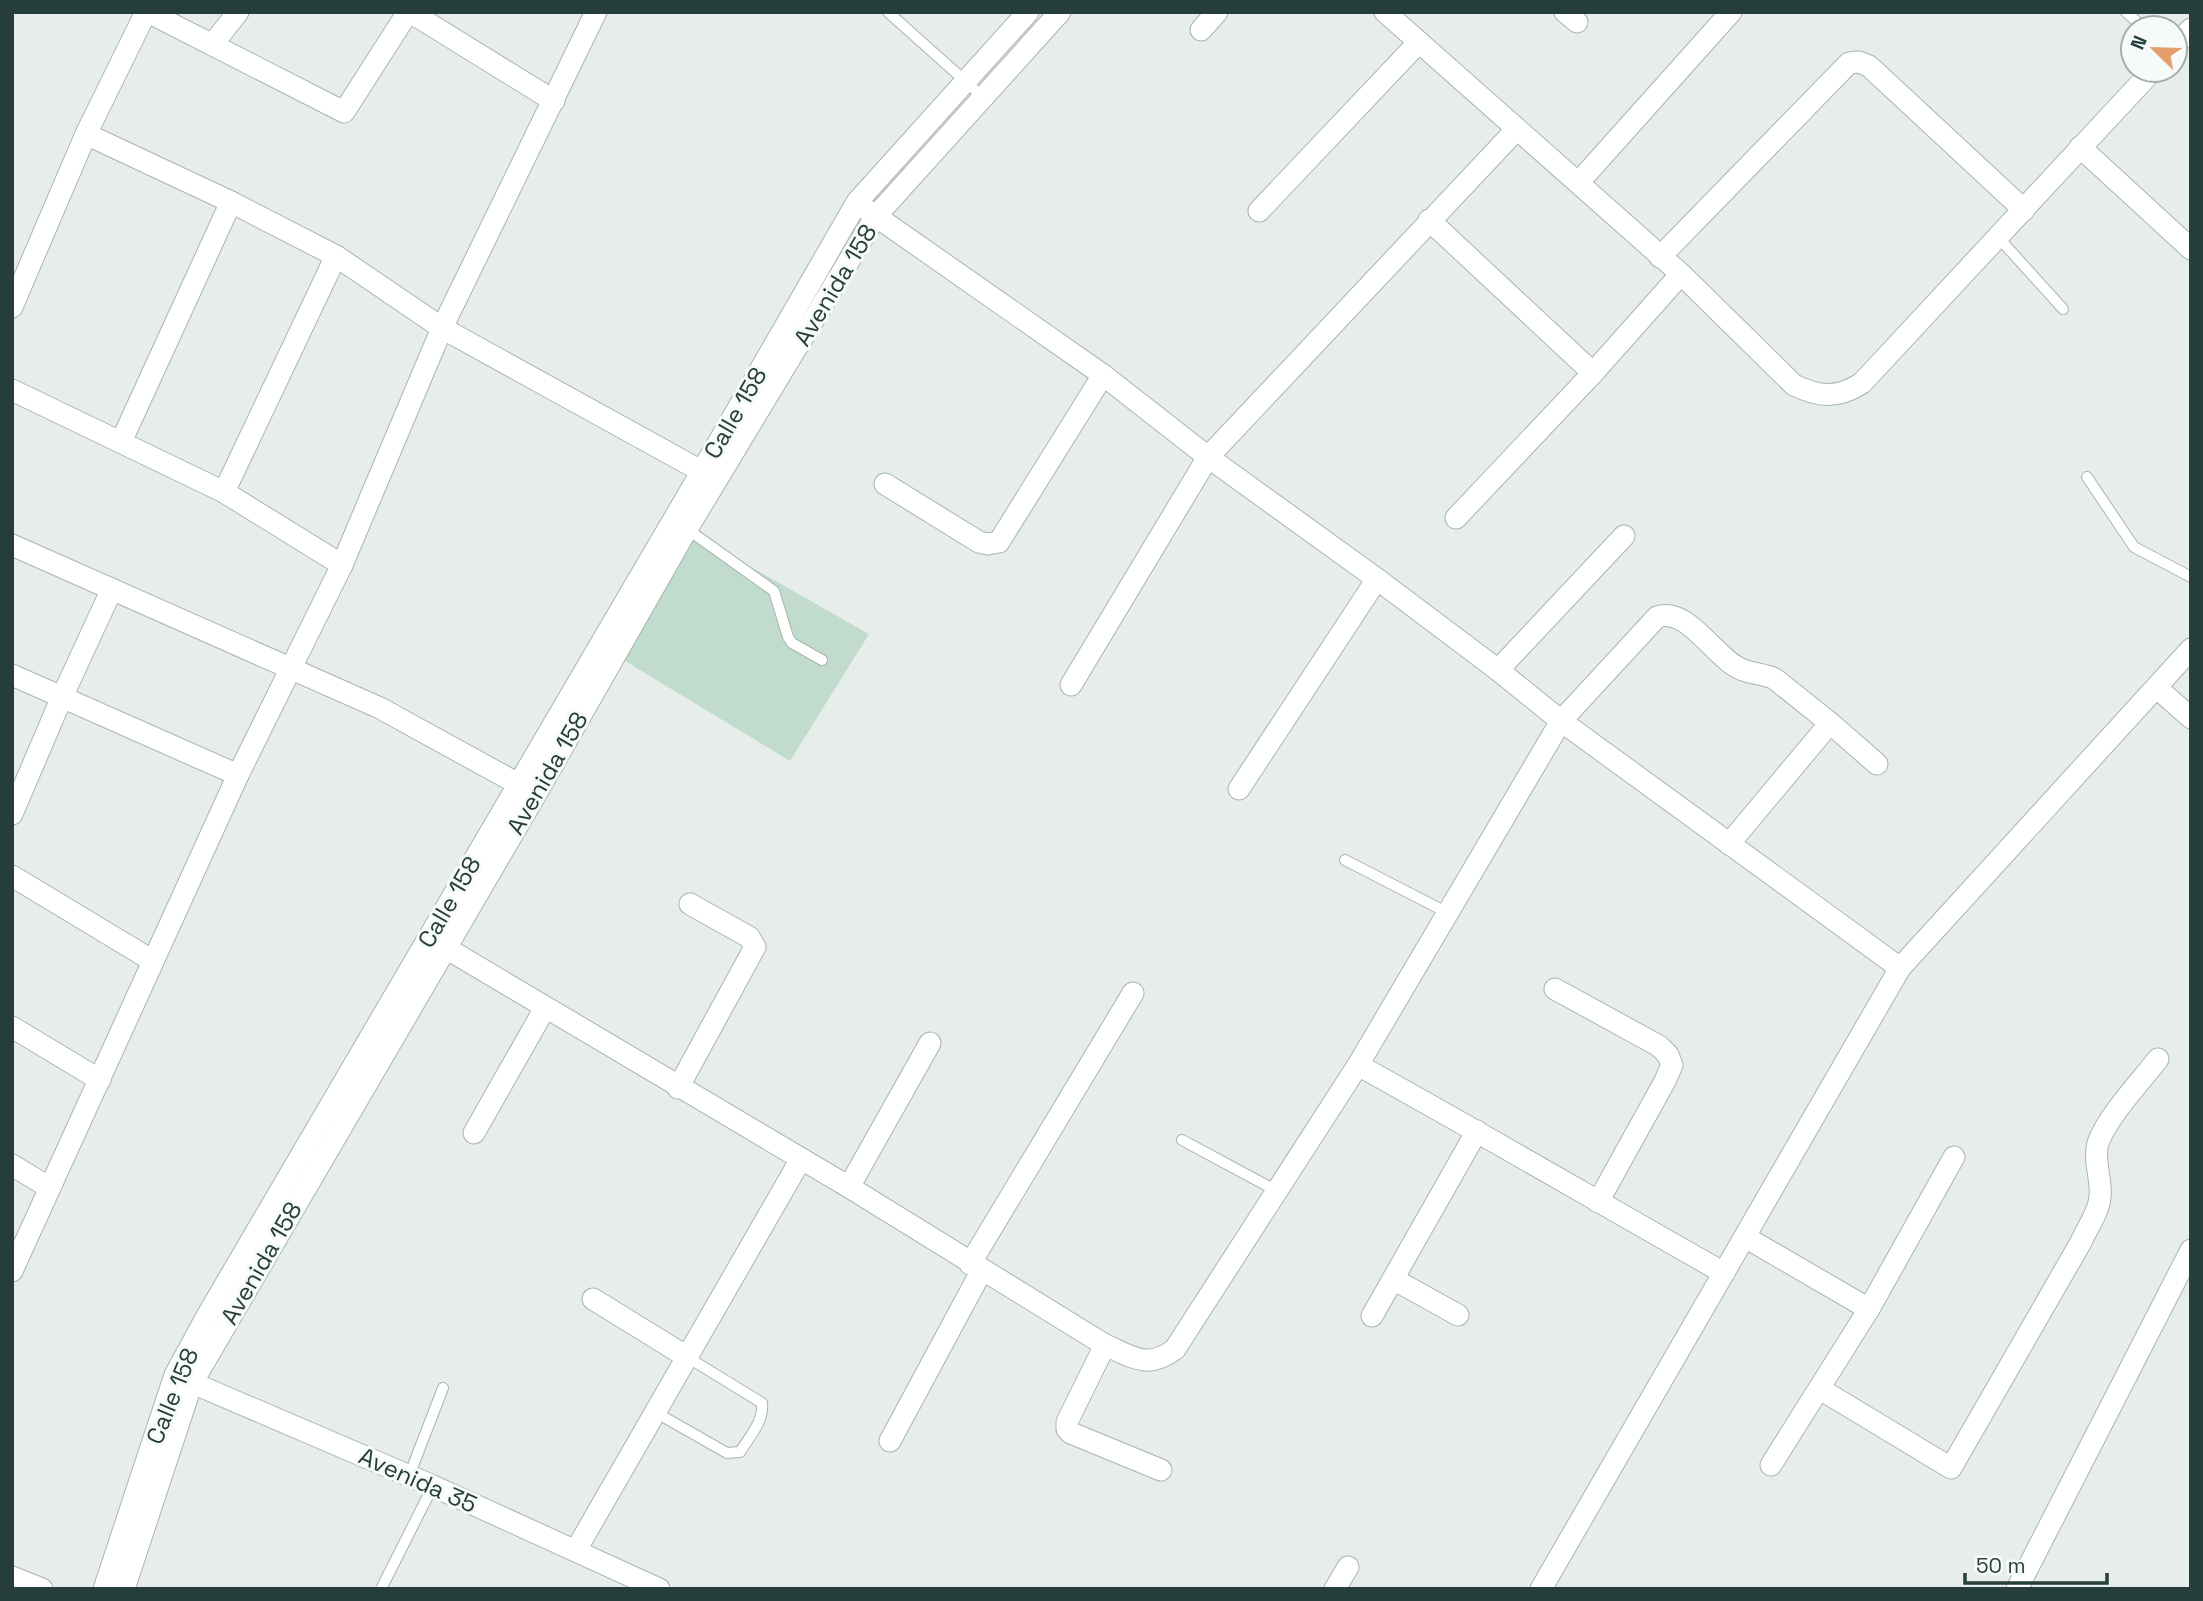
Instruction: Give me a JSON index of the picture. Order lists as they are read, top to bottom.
{
  "streets": {
    "street": ["Avenida 158", "Calle 158", "Avenida 35"]
  },
  "crossings": [
    ["Avenida 158", "Calle 158"],
    ["Avenida 158", "Avenida 35"],
    ["Calle 158", "Avenida 35"]
  ],
  "scale_bar": "50 m",
  "north": "top left"
}
